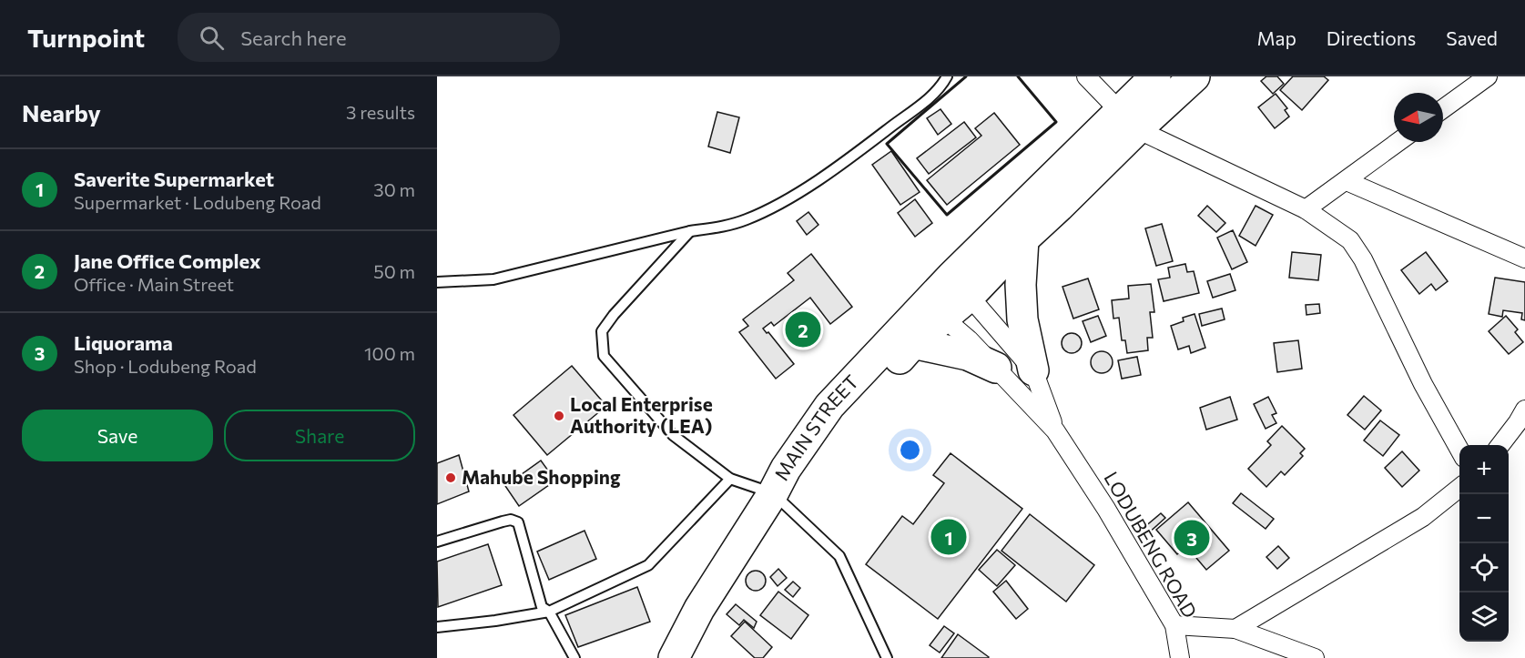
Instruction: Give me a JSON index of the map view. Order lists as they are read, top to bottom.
{
  "streets": {
    "highway": ["MAIN STREET"],
    "street": ["LODUBENG ROAD"]
  },
  "crossings": [
    ["MAIN STREET", "LODUBENG ROAD"]
  ],
  "places": ["Local Enterprise Authority (LEA)", "Mahube Shopping"],
  "north": "left",
  "page": {
    "header": "Turnpoint",
    "search": "Search here",
    "nav": ["Map", "Directions", "Saved"],
    "heading": ["Nearby", "3 results"],
    "list": [
      {
        "mark": "1",
        "name": "Saverite Supermarket",
        "note": "Supermarket · Lodubeng Road",
        "value": "30 m"
      },
      {
        "mark": "2",
        "name": "Jane Office Complex",
        "note": "Office · Main Street",
        "value": "50 m"
      },
      {
        "mark": "3",
        "name": "Liquorama",
        "note": "Shop · Lodubeng Road",
        "value": "100 m"
      }
    ],
    "pins": ["2", "1", "3"],
    "buttons": ["Save", "Share"],
    "map_buttons": ["+", "−"]
  }
}
